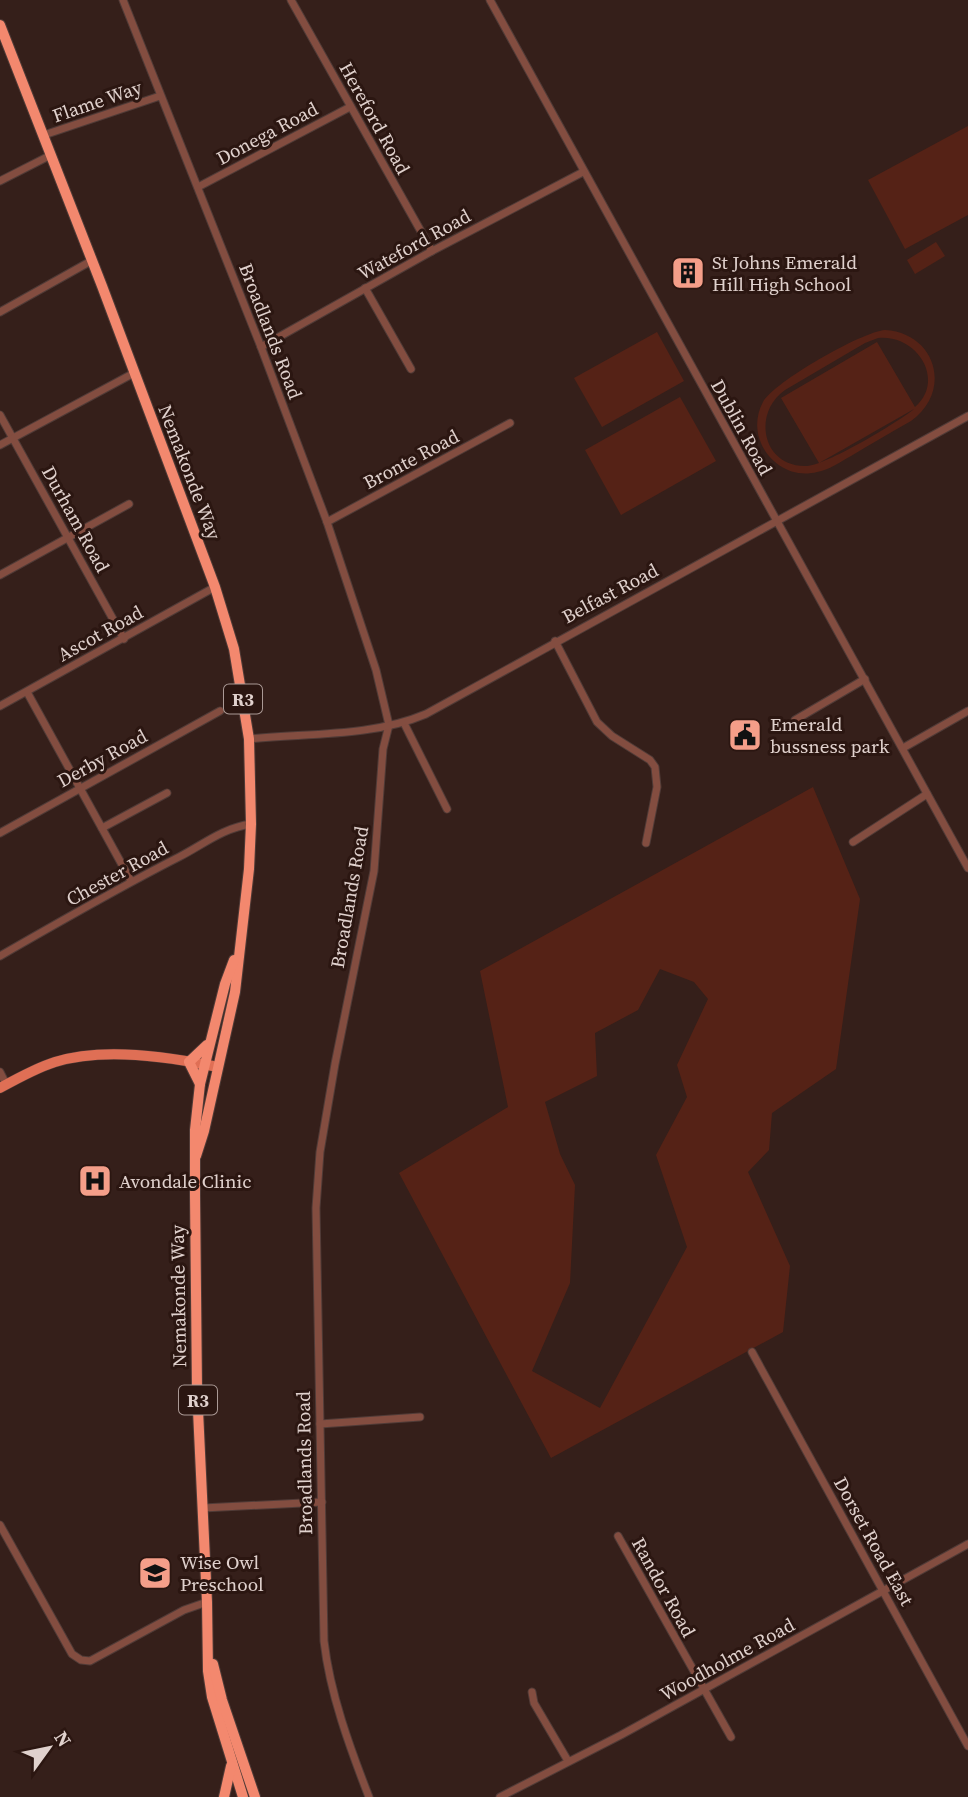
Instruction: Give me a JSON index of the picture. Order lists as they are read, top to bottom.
{
  "streets": {
    "highway": ["Nemakonde Way", "R3"],
    "street": [
      "Flame Way",
      "Hereford Road",
      "Donega Road",
      "Wateford Road",
      "Broadlands Road",
      "Dublin Road",
      "Bronte Road",
      "Durham Road",
      "Belfast Road",
      "Ascot Road",
      "Derby Road",
      "Chester Road",
      "Dorset Road East",
      "Randor Road",
      "Woodholme Road"
    ]
  },
  "crossings": [
    ["Flame Way", "Broadlands Road"],
    ["Flame Way", "Nemakonde Way"],
    ["Hereford Road", "Donega Road"],
    ["Hereford Road", "Wateford Road"],
    ["Donega Road", "Broadlands Road"],
    ["Wateford Road", "Broadlands Road"],
    ["Wateford Road", "Dublin Road"],
    ["Broadlands Road", "Bronte Road"],
    ["Broadlands Road", "Belfast Road"],
    ["Dublin Road", "Belfast Road"],
    ["Nemakonde Way", "Belfast Road"],
    ["Nemakonde Way", "Ascot Road"],
    ["Nemakonde Way", "Chester Road"],
    ["Durham Road", "Ascot Road"],
    ["Dorset Road East", "Woodholme Road"],
    ["Randor Road", "Woodholme Road"]
  ],
  "places": {
    "building": ["St Johns Emerald Hill High School"],
    "public building": ["Emerald bussness park"],
    "hospital": ["Avondale Clinic"],
    "school or university": ["Wise Owl Preschool"]
  },
  "north": "top right"
}
